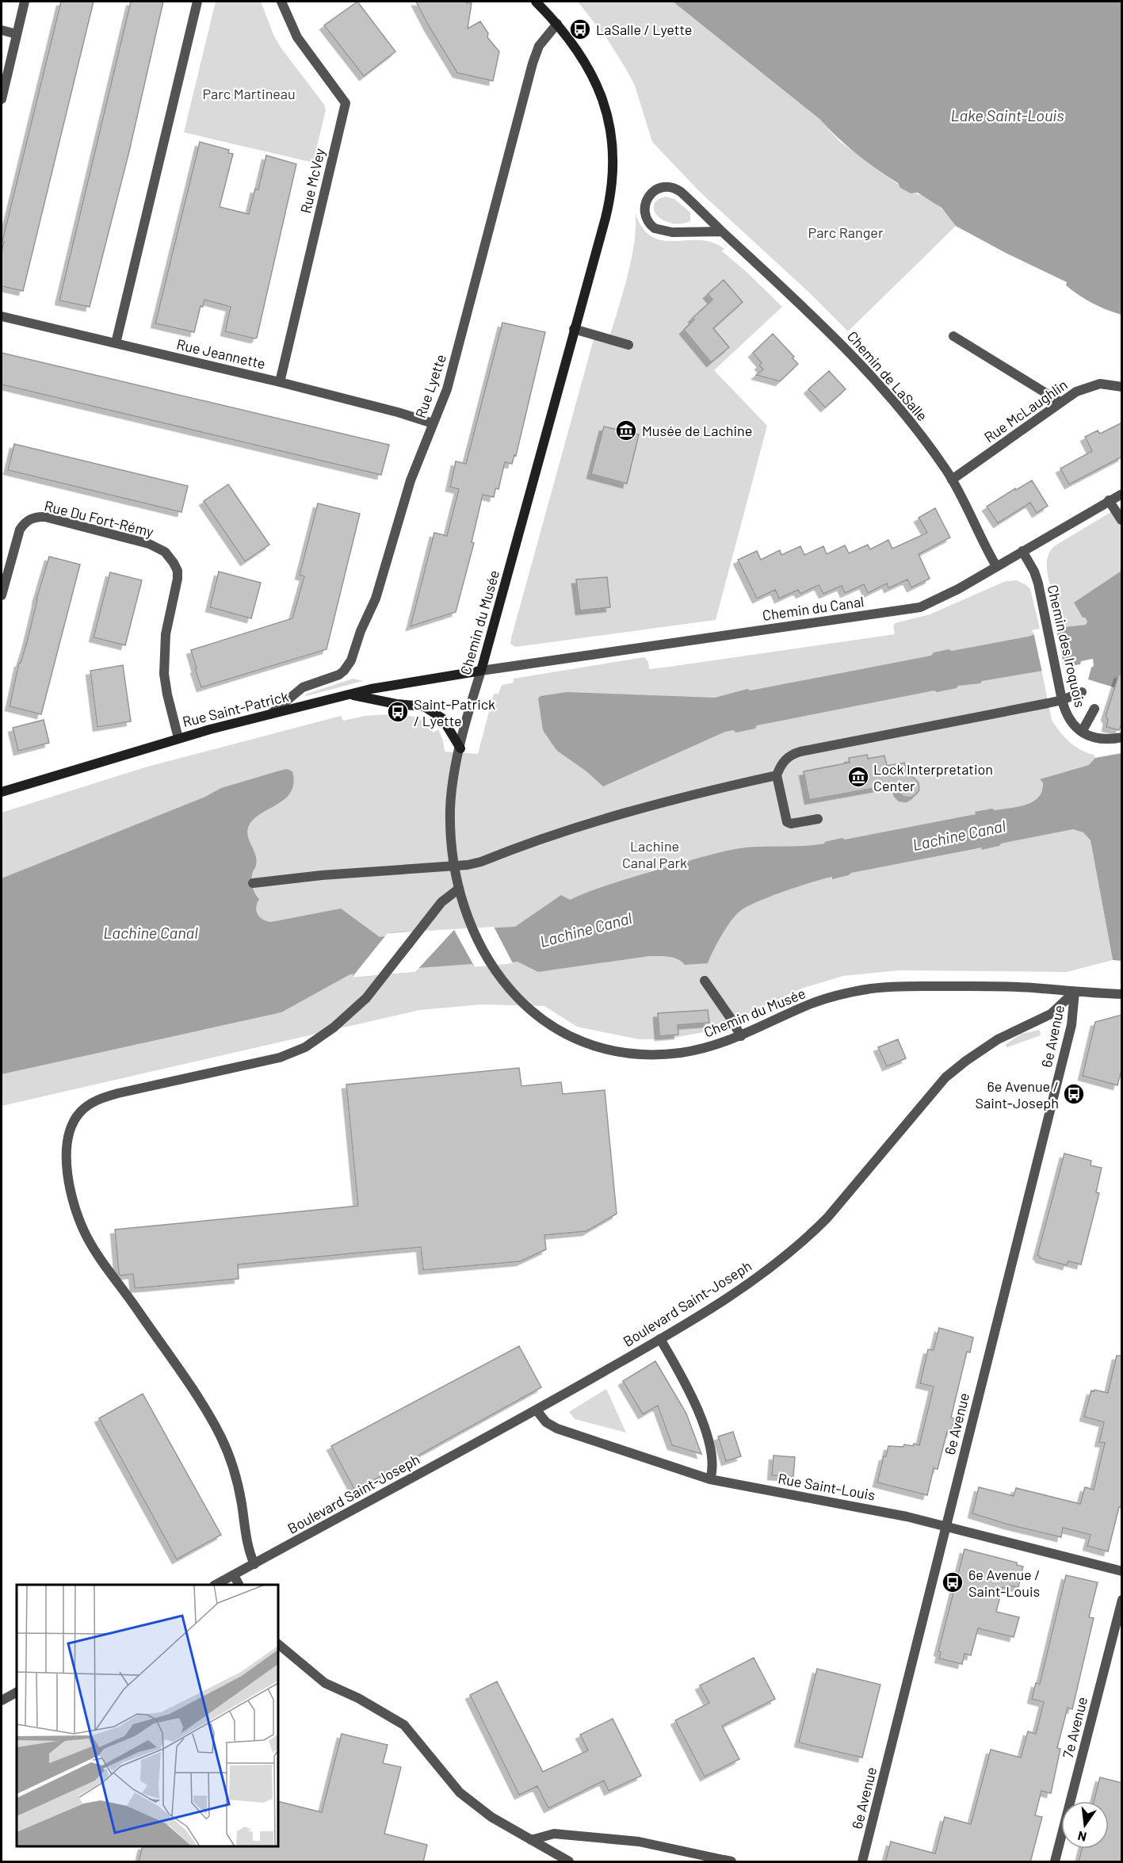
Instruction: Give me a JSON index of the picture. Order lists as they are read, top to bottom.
{
  "streets": {
    "main road": ["Chemin du Musée", "Rue Saint-Patrick"],
    "street": [
      "Rue McVey",
      "Rue Jeannette",
      "Chemin de LaSalle",
      "Rue Lyette",
      "Rue McLaughlin",
      "Rue Du Fort-Rémy",
      "Chemin du Canal",
      "Chemin des Iroquois",
      "6e Avenue",
      "Boulevard Saint-Joseph",
      "Rue Saint-Louis",
      "7e Avenue"
    ]
  },
  "crossings": [
    ["Rue McVey", "Rue Jeannette"],
    ["Rue Jeannette", "Rue Lyette"],
    ["Chemin de LaSalle", "Rue McLaughlin"],
    ["Chemin de LaSalle", "Chemin du Canal"],
    ["Rue Lyette", "Chemin du Musée"],
    ["Rue Lyette", "Rue Saint-Patrick"],
    ["Rue Du Fort-Rémy", "Rue Saint-Patrick"],
    ["Chemin du Canal", "Chemin du Musée"],
    ["Chemin du Canal", "Chemin des Iroquois"],
    ["Chemin du Canal", "Rue Saint-Patrick"],
    ["Chemin du Musée", "Rue Saint-Patrick"],
    ["Chemin du Musée", "6e Avenue"],
    ["Chemin du Musée", "Boulevard Saint-Joseph"],
    ["6e Avenue", "Boulevard Saint-Joseph"],
    ["6e Avenue", "Rue Saint-Louis"],
    ["Boulevard Saint-Joseph", "Rue Saint-Louis"]
  ],
  "water": ["Lake Saint-Louis", "Lachine Canal"],
  "parks": ["Parc Martineau", "Parc Ranger", "Lachine Canal Park"],
  "places": {
    "bus stop": [
      "LaSalle / Lyette",
      "Saint-Patrick / Lyette",
      "6e Avenue / Saint-Joseph",
      "6e Avenue / Saint-Louis"
    ],
    "museum": ["Musée de Lachine", "Lock Interpretation Center"]
  },
  "north": "bottom"
}
